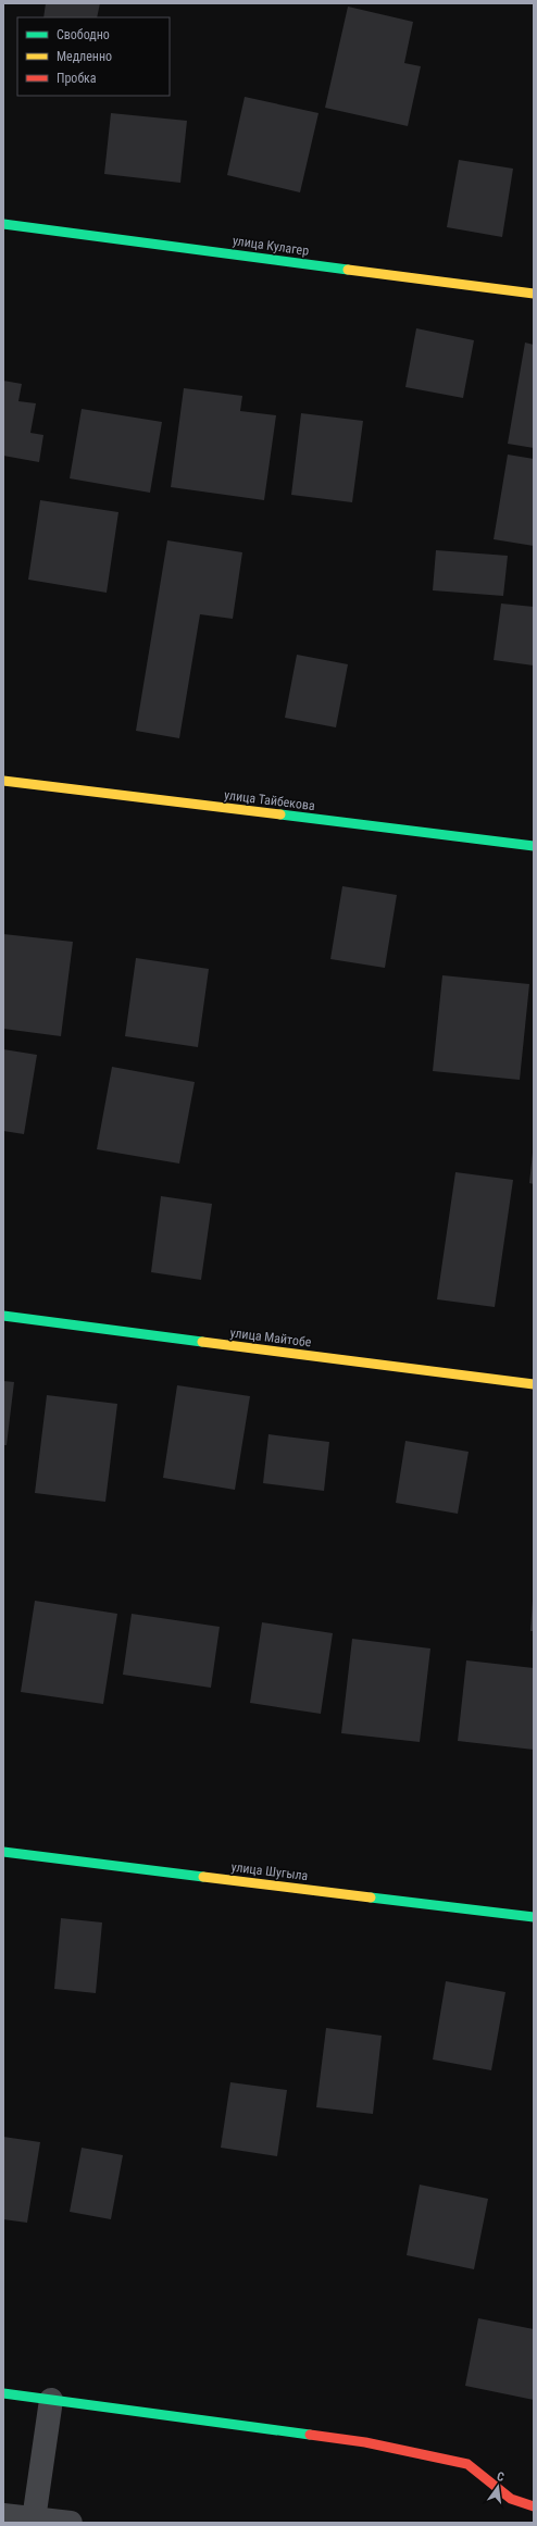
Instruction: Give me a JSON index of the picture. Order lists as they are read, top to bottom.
{
  "streets": {
    "street": [
      "улица Кулагер",
      "улица Тайбекова",
      "улица Майтобе",
      "улица Шугыла"
    ]
  },
  "legend": ["Свободно", "Медленно", "Пробка"],
  "north": "top"
}
